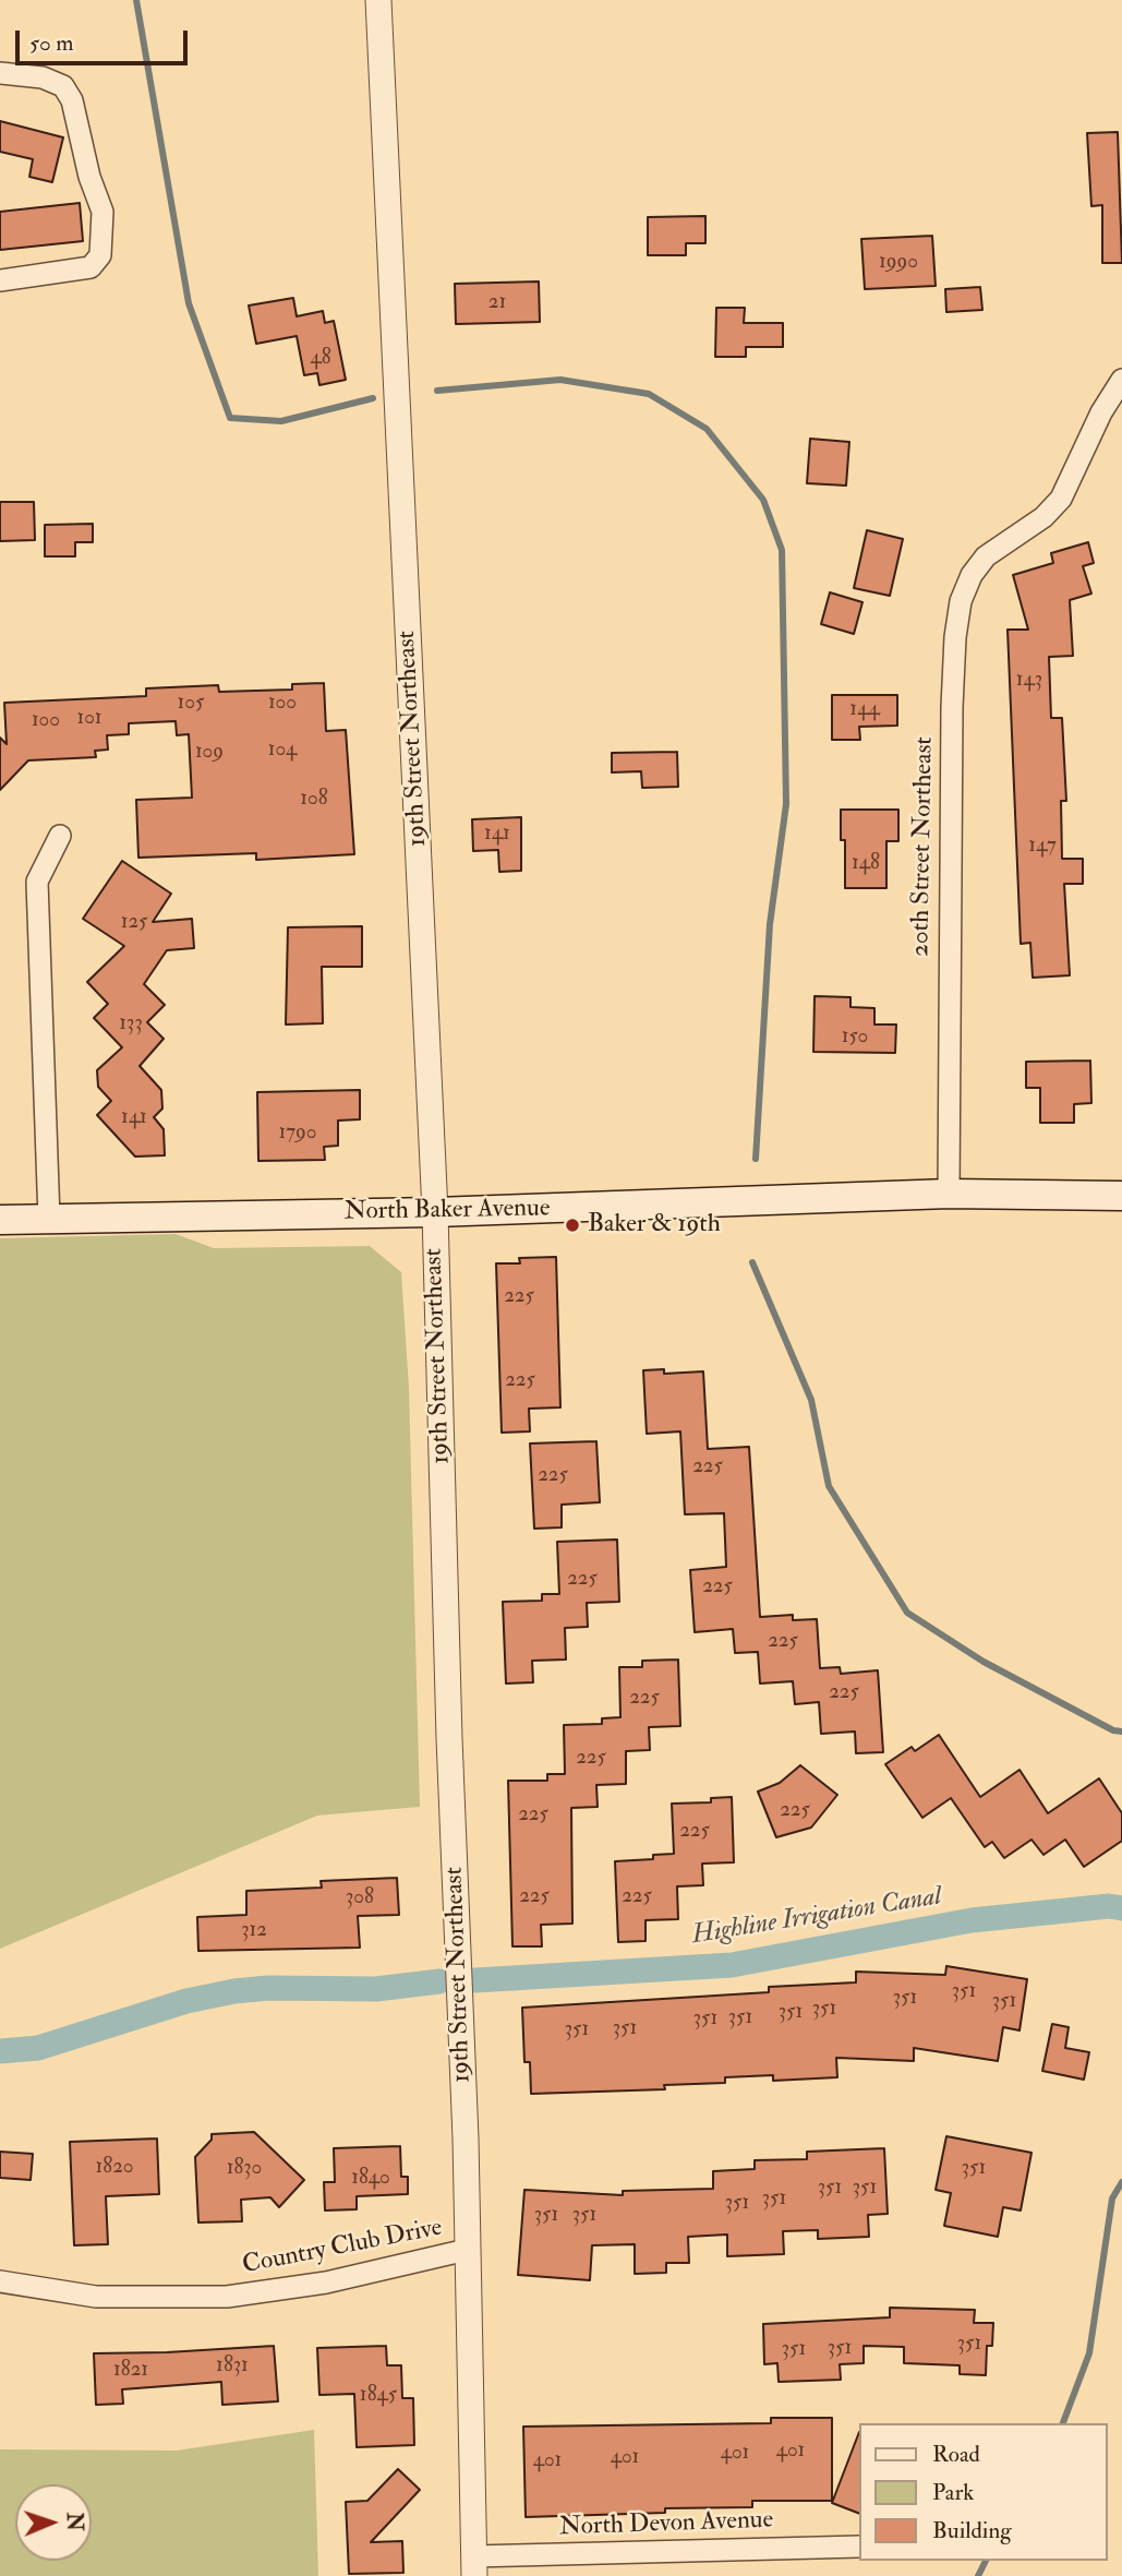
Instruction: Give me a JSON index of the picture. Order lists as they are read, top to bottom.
{
  "streets": {
    "main road": ["North Baker Avenue"],
    "street": [
      "19th Street Northeast",
      "20th Street Northeast",
      "Country Club Drive",
      "North Devon Avenue"
    ]
  },
  "crossings": [
    ["19th Street Northeast", "North Baker Avenue"],
    ["19th Street Northeast", "Country Club Drive"],
    ["19th Street Northeast", "North Devon Avenue"],
    ["20th Street Northeast", "North Baker Avenue"]
  ],
  "water": ["Highline Irrigation Canal"],
  "places": ["Baker & 19th"],
  "house_numbers": [
    "1990",
    "21",
    "48",
    "143",
    "105",
    "100",
    "144",
    "101",
    "100",
    "104",
    "109",
    "108",
    "141",
    "147",
    "148",
    "125",
    "133",
    "150",
    "141",
    "1790",
    "225",
    "225",
    "225",
    "225",
    "225",
    "225",
    "225",
    "225",
    "225",
    "225",
    "225",
    "225",
    "225",
    "225",
    "225",
    "308",
    "312",
    "351",
    "351",
    "351",
    "351",
    "351",
    "351",
    "351",
    "351",
    "351",
    "1820",
    "1830",
    "351",
    "1840",
    "351",
    "351",
    "351",
    "351",
    "351",
    "351",
    "351",
    "351",
    "351",
    "1831",
    "1821",
    "1845",
    "401",
    "401",
    "401",
    "401"
  ],
  "legend": ["Road", "Park", "Building"],
  "scale_bar": "50 m",
  "north": "right"
}
